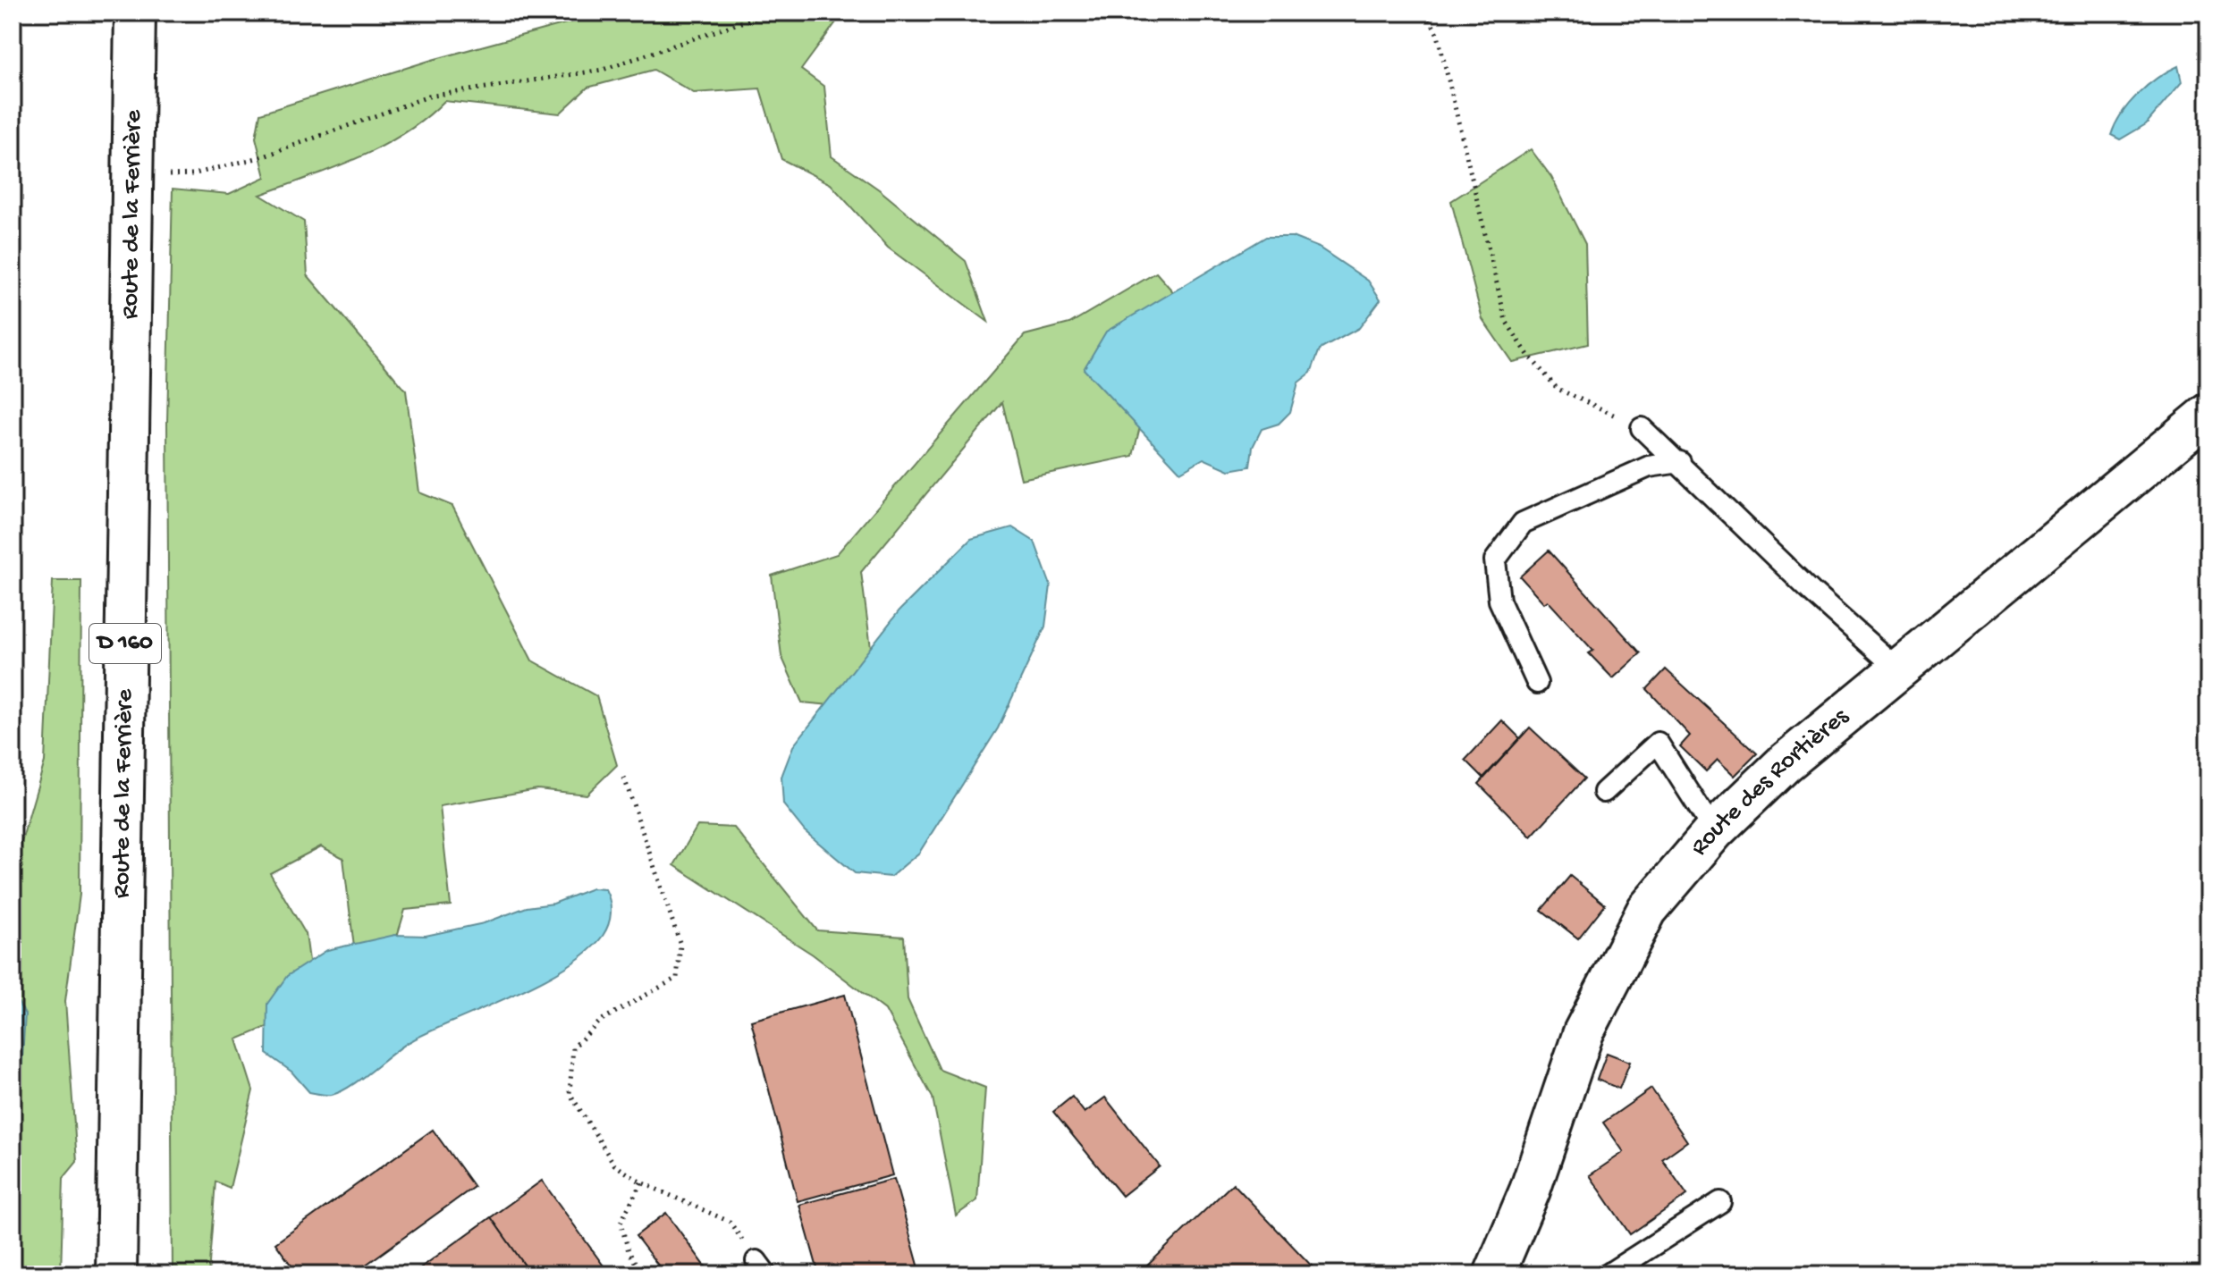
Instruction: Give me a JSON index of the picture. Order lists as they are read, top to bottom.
{
  "streets": {
    "main road": ["Route de la Ferrière", "D 160", "Route des Rortières"]
  }
}
